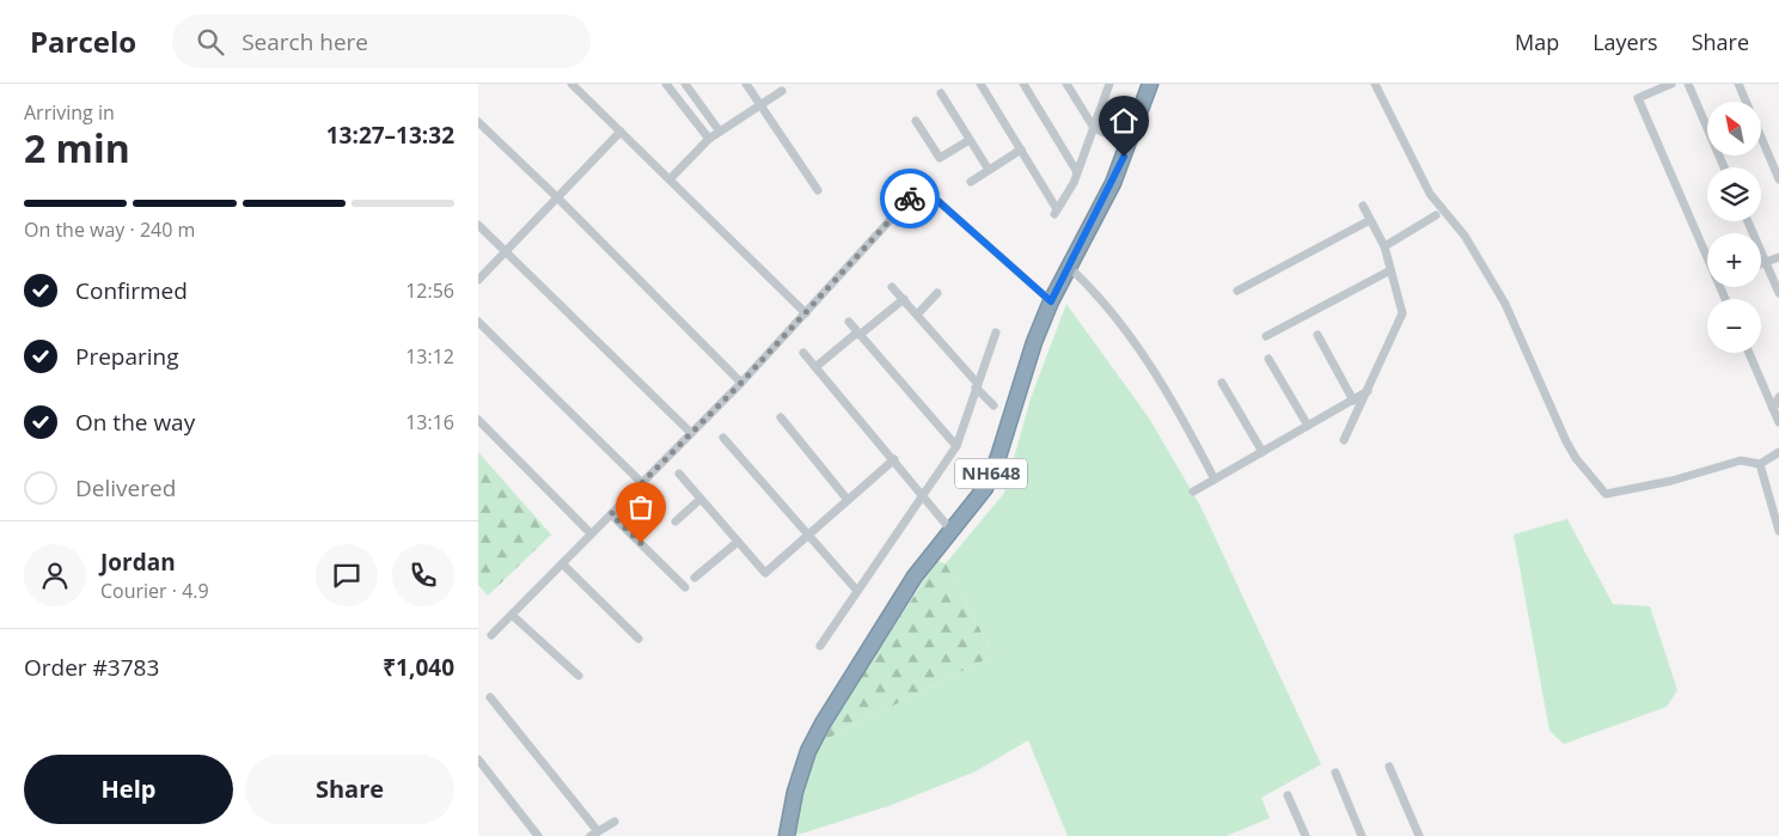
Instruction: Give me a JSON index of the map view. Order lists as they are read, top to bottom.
{
  "streets": {
    "highway": ["NH648"]
  },
  "north": "top left",
  "page": {
    "header": "Parcelo",
    "search": "Search here",
    "nav": ["Map", "Layers", "Share"],
    "heading": ["2 min", "Arriving in", "13:27–13:32"],
    "panel": [
      "Jordan",
      "Courier · 4.9",
      "Order #3783",
      "₹1,040"
    ],
    "map_buttons": ["+", "−"],
    "bar": "On the way · 240 m",
    "list": [
      ["Confirmed", "12:56"],
      ["Preparing", "13:12"],
      ["On the way", "13:16"],
      "Delivered"
    ],
    "buttons": ["Help", "Share"]
  }
}
